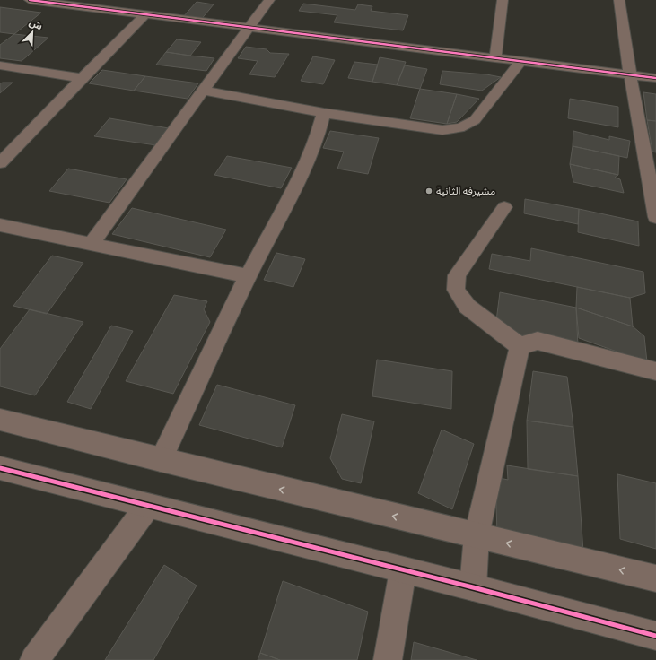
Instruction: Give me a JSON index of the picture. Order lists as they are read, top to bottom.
{
  "places": ["مشيرفه الثانية"],
  "north": "top right"
}
